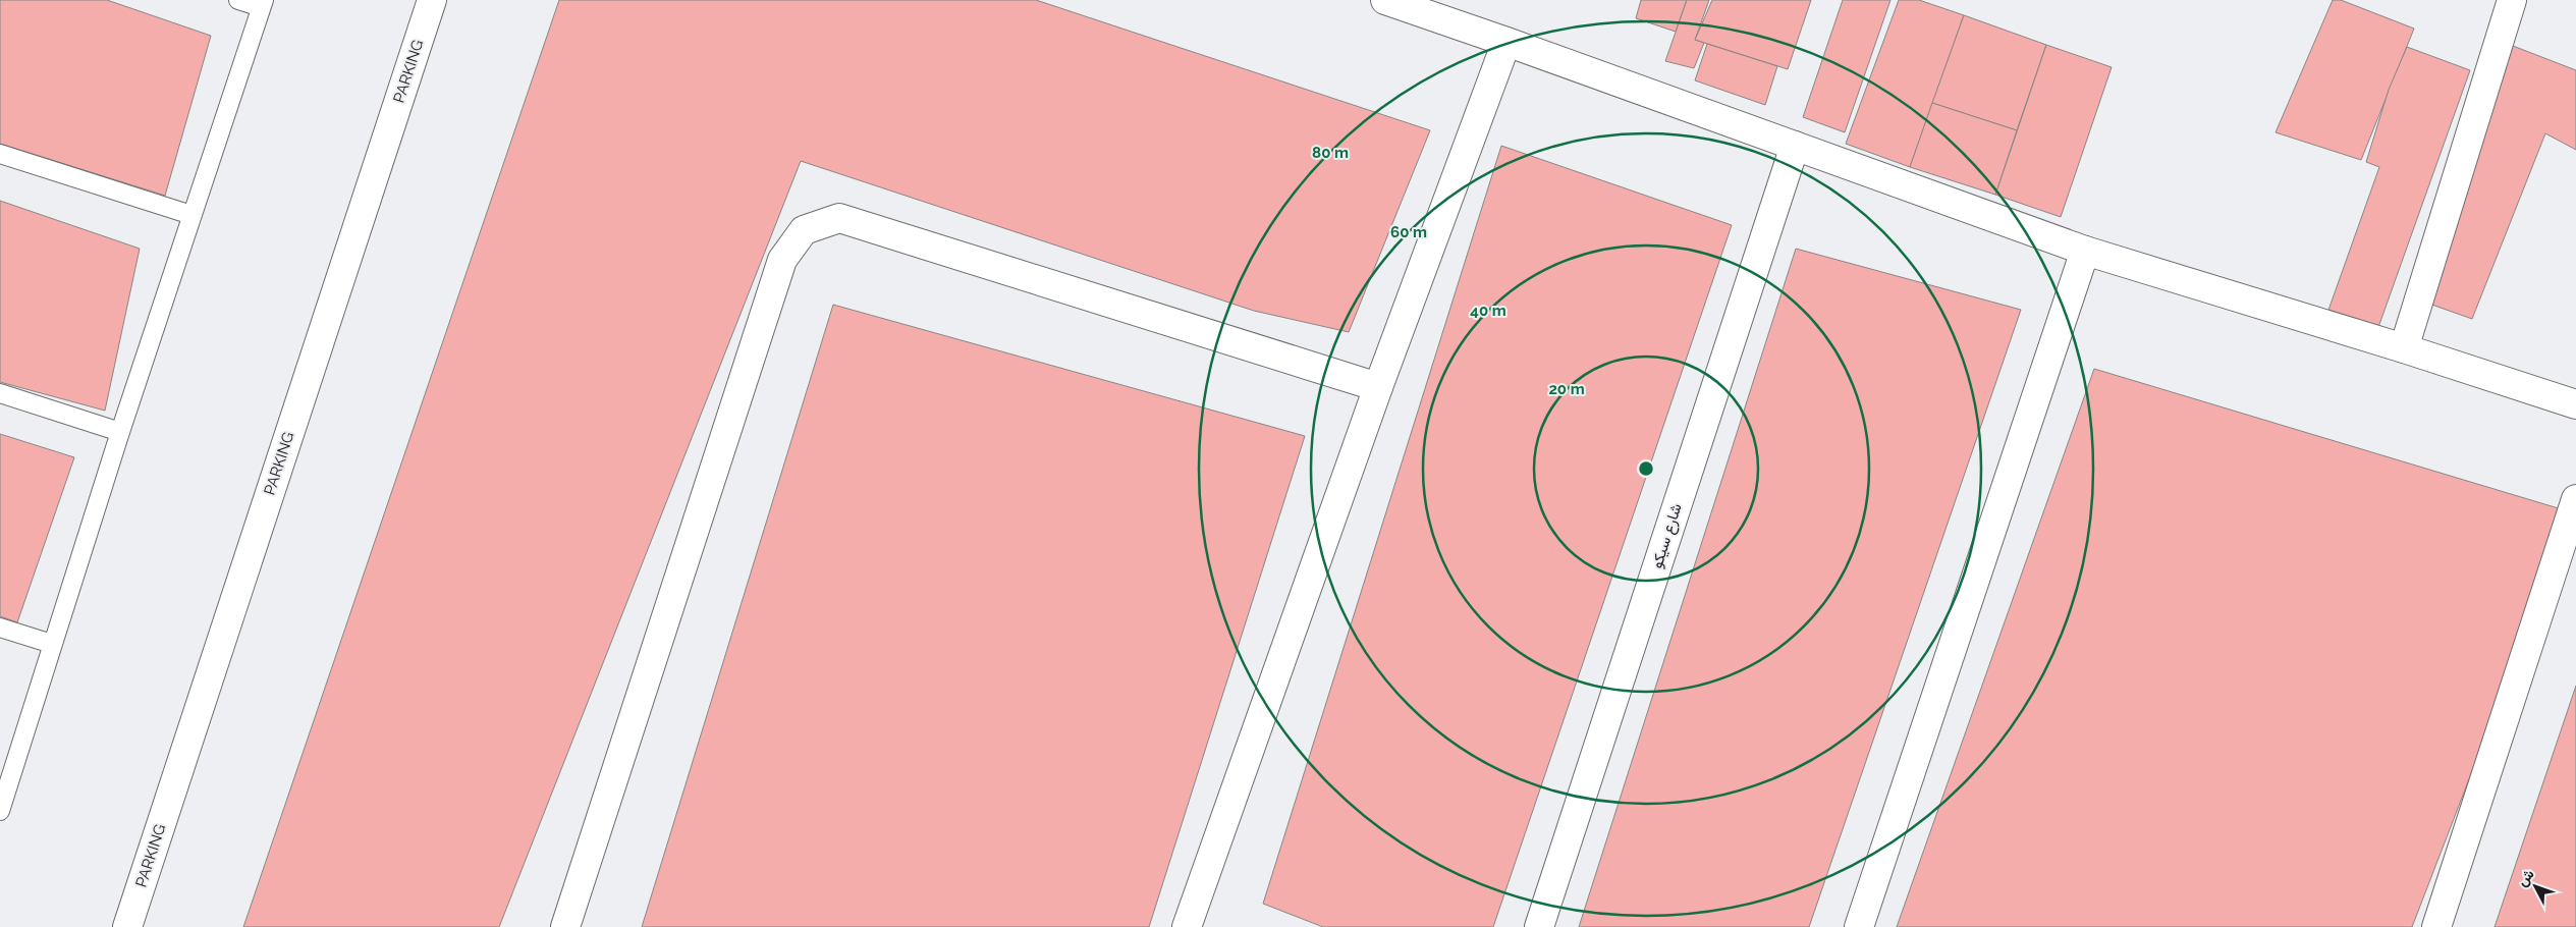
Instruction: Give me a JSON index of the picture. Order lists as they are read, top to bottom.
{
  "streets": {
    "street": ["PARKING", "شارع سيكو"]
  },
  "north": "top left",
  "rings": [
    "80 m",
    "60 m",
    "40 m",
    "20 m"
  ]
}
